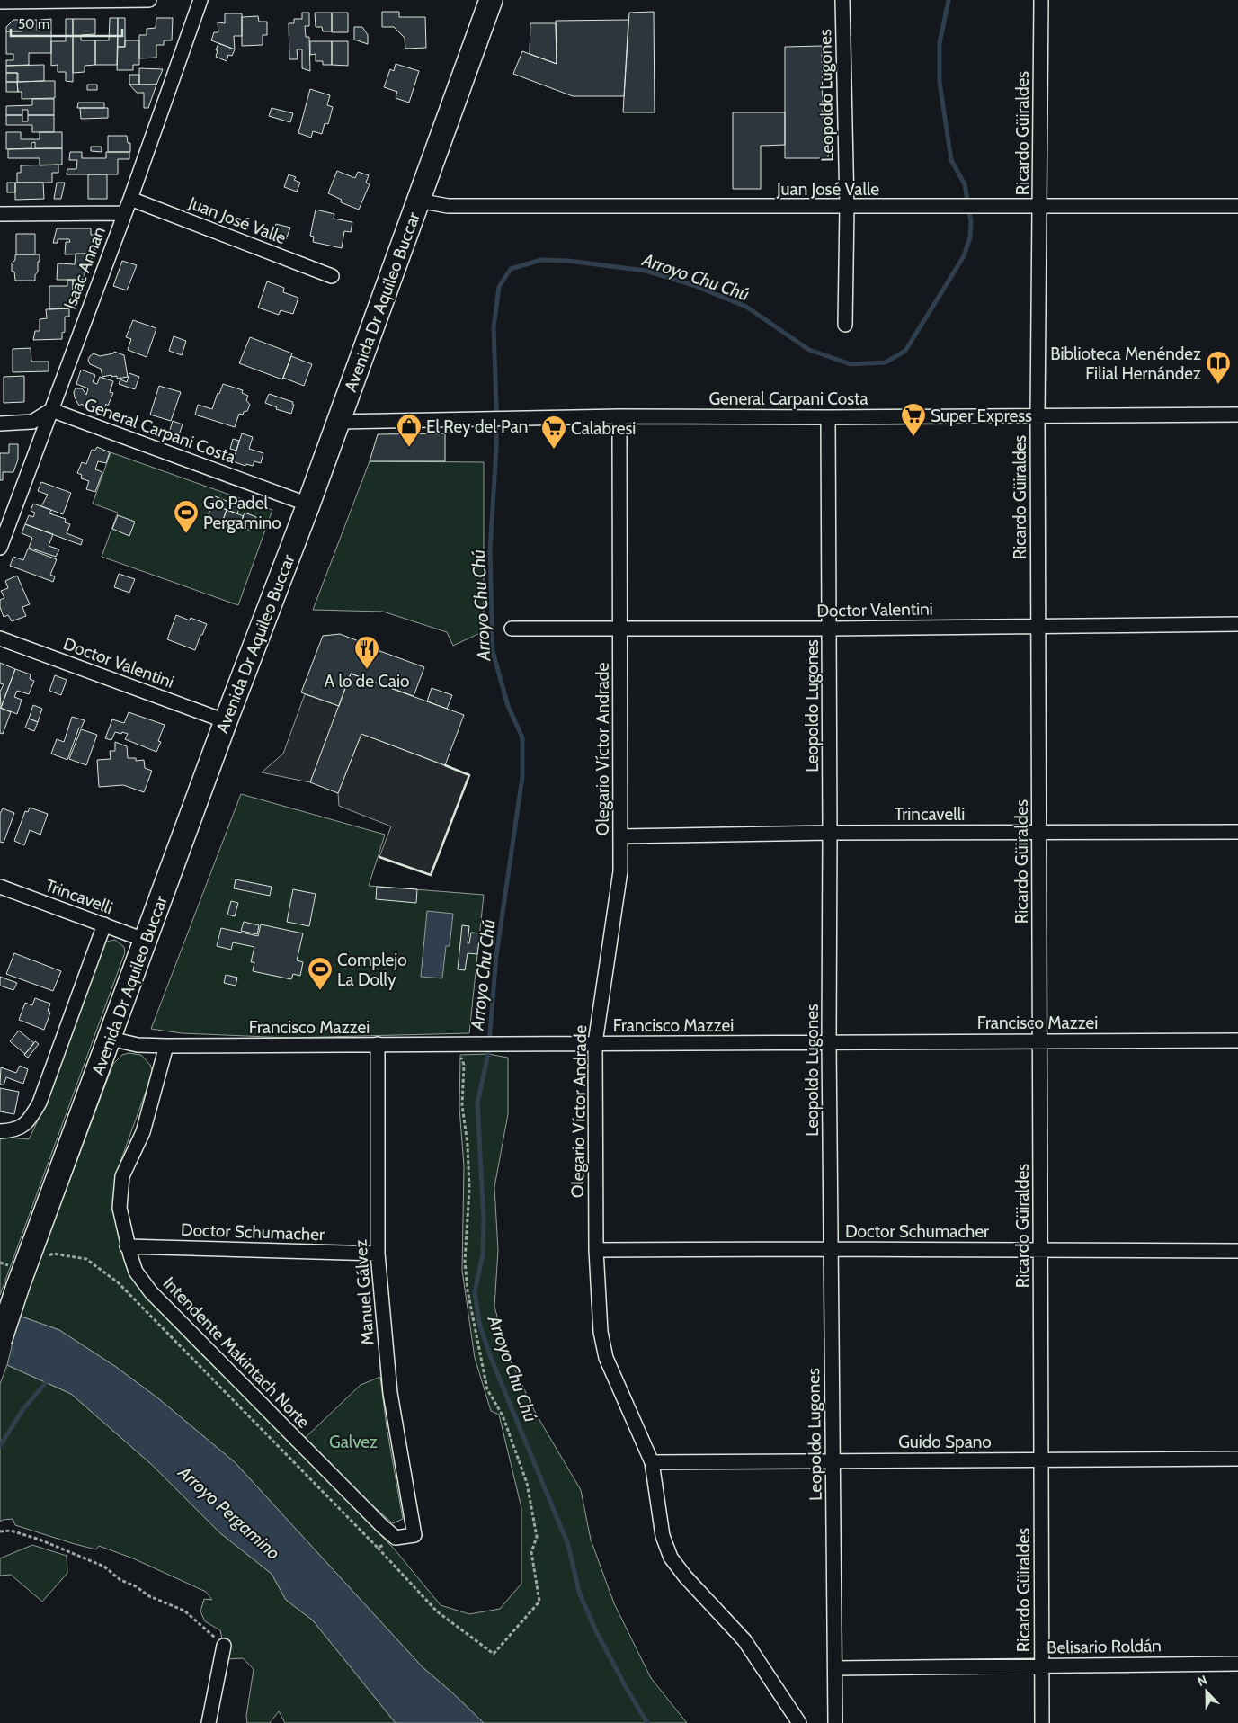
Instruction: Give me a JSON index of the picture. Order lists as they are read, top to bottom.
{
  "streets": {
    "highway": ["Avenida Dr Aquileo Buccar"],
    "street": [
      "Leopoldo Lugones",
      "Ricardo Güiraldes",
      "Juan José Valle",
      "Isaac Annan",
      "General Carpani Costa",
      "Doctor Valentini",
      "Olegario Víctor Andrade",
      "Trincavelli",
      "Francisco Mazzei",
      "Doctor Schumacher",
      "Manuel Gálvez",
      "Intendente Makintach Norte",
      "Guido Spano",
      "Belisario Roldán"
    ]
  },
  "crossings": [
    ["Leopoldo Lugones", "Juan José Valle"],
    ["Leopoldo Lugones", "General Carpani Costa"],
    ["Leopoldo Lugones", "Doctor Valentini"],
    ["Leopoldo Lugones", "Trincavelli"],
    ["Leopoldo Lugones", "Francisco Mazzei"],
    ["Leopoldo Lugones", "Doctor Schumacher"],
    ["Leopoldo Lugones", "Guido Spano"],
    ["Leopoldo Lugones", "Belisario Roldán"],
    ["Ricardo Güiraldes", "Juan José Valle"],
    ["Ricardo Güiraldes", "General Carpani Costa"],
    ["Ricardo Güiraldes", "Doctor Valentini"],
    ["Ricardo Güiraldes", "Trincavelli"],
    ["Ricardo Güiraldes", "Francisco Mazzei"],
    ["Ricardo Güiraldes", "Doctor Schumacher"],
    ["Ricardo Güiraldes", "Guido Spano"],
    ["Ricardo Güiraldes", "Belisario Roldán"],
    ["Juan José Valle", "Isaac Annan"],
    ["Juan José Valle", "Avenida Dr Aquileo Buccar"],
    ["Isaac Annan", "General Carpani Costa"],
    ["Avenida Dr Aquileo Buccar", "General Carpani Costa"],
    ["Avenida Dr Aquileo Buccar", "Doctor Valentini"],
    ["Avenida Dr Aquileo Buccar", "Trincavelli"],
    ["Avenida Dr Aquileo Buccar", "Francisco Mazzei"],
    ["General Carpani Costa", "Olegario Víctor Andrade"],
    ["Doctor Valentini", "Olegario Víctor Andrade"],
    ["Olegario Víctor Andrade", "Trincavelli"],
    ["Olegario Víctor Andrade", "Francisco Mazzei"],
    ["Olegario Víctor Andrade", "Doctor Schumacher"],
    ["Olegario Víctor Andrade", "Guido Spano"],
    ["Francisco Mazzei", "Manuel Gálvez"],
    ["Francisco Mazzei", "Intendente Makintach Norte"],
    ["Doctor Schumacher", "Manuel Gálvez"],
    ["Doctor Schumacher", "Intendente Makintach Norte"],
    ["Manuel Gálvez", "Intendente Makintach Norte"]
  ],
  "water": ["Arroyo Chu Chú", "Arroyo Pergamino"],
  "parks": ["Galvez"],
  "places": {
    "library": ["Biblioteca Menéndez Filial Hernández"],
    "supermarket": ["Super Express", "Calabresi"],
    "shop": ["El Rey del Pan"],
    "sports": ["Go Padel Pergamino", "Complejo La Dolly"],
    "restaurant": ["A lo de Caio"]
  },
  "scale_bar": "50 m",
  "north": "top"
}
